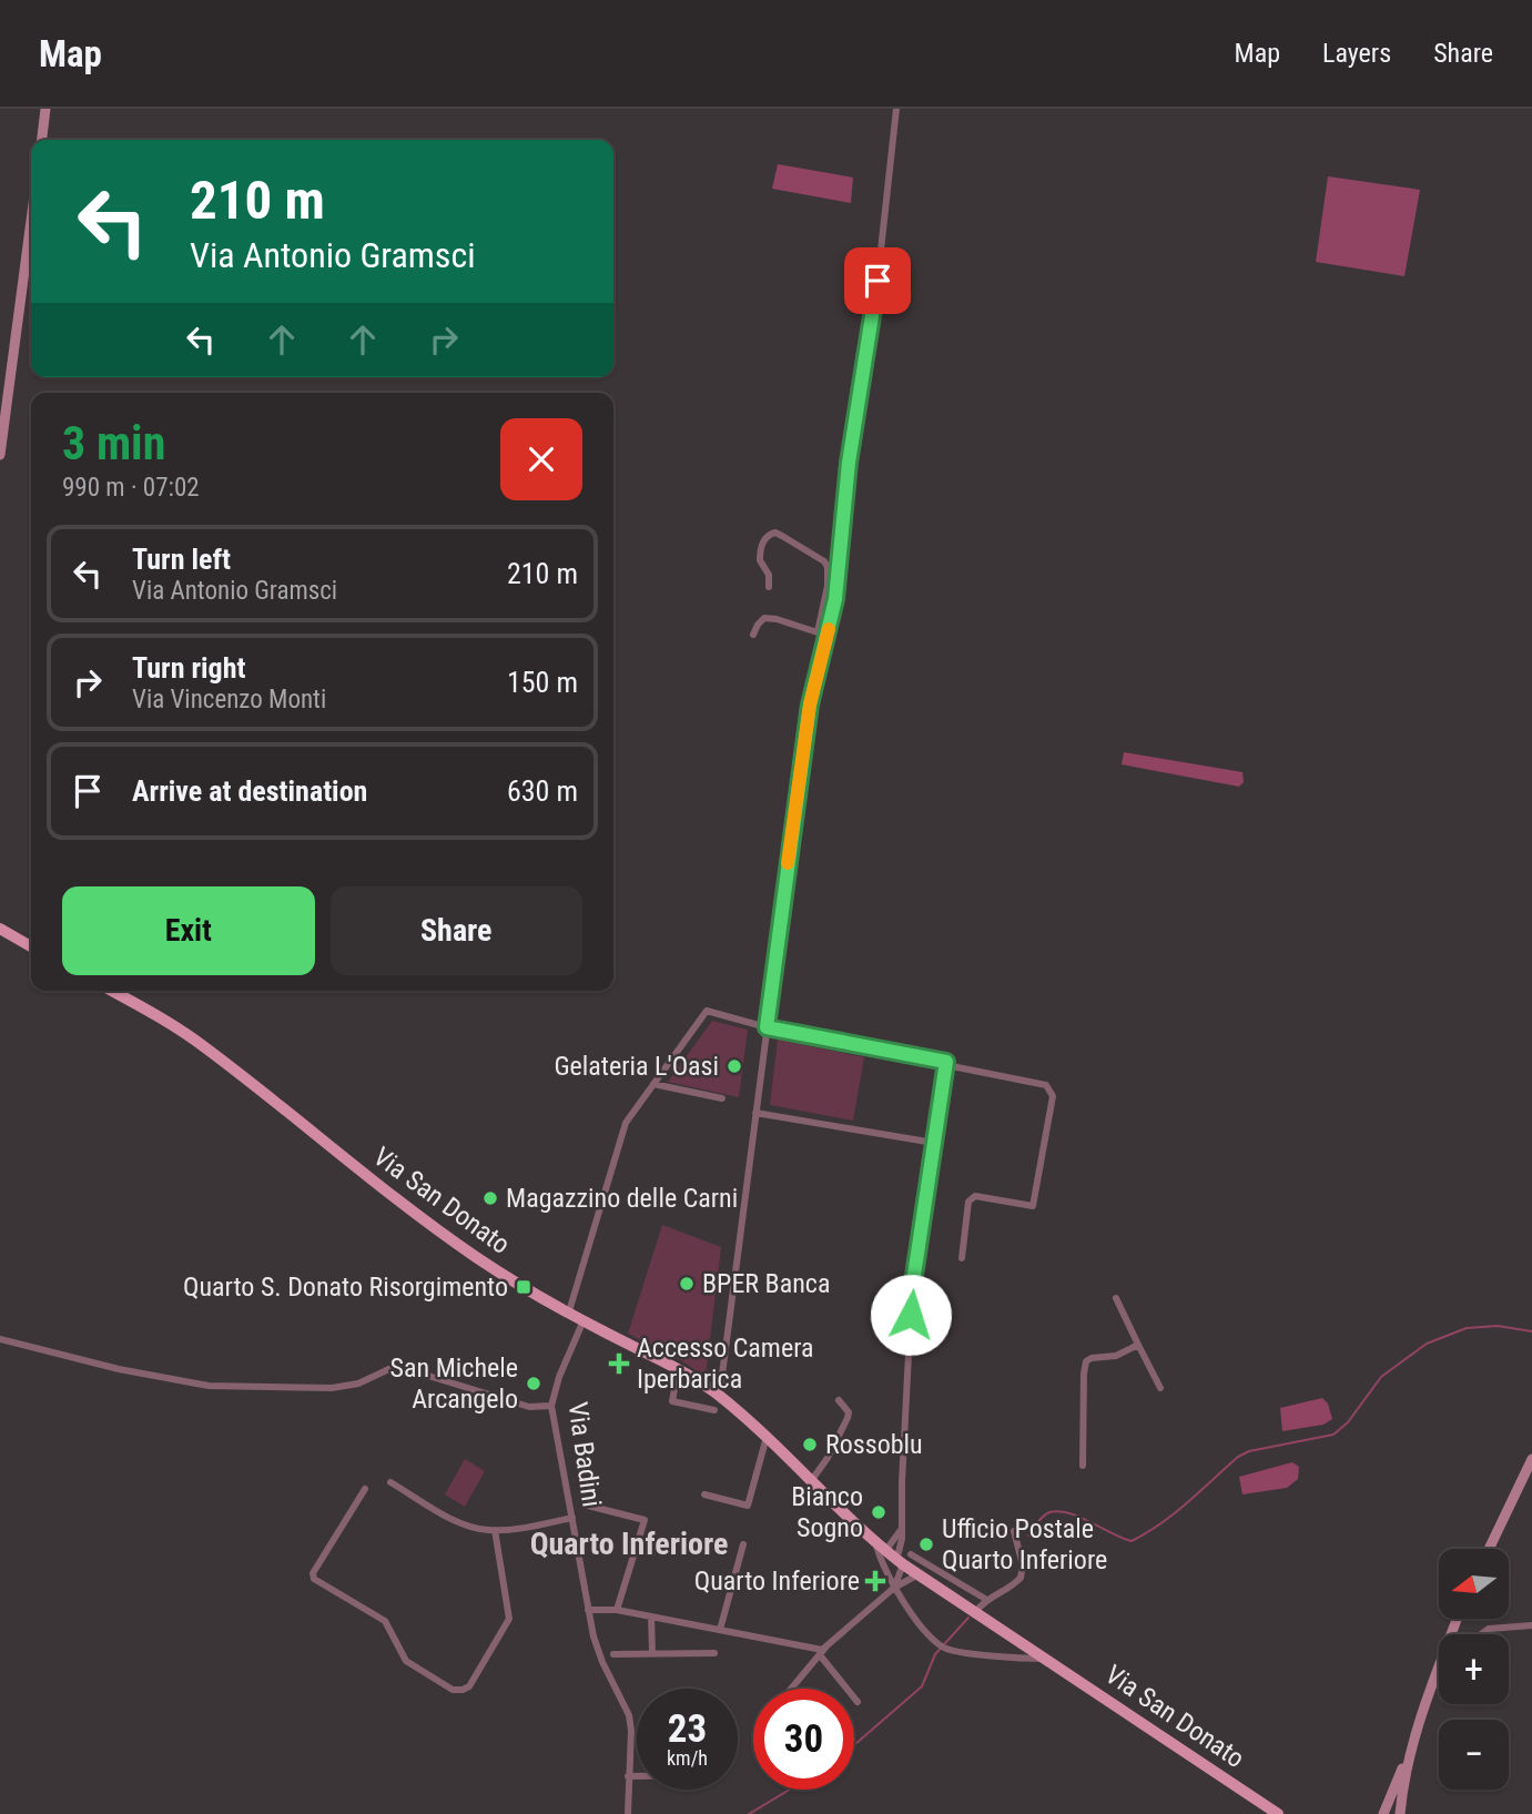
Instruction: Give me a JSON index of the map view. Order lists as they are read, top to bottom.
{
  "streets": {
    "main road": ["Via San Donato"],
    "street": ["Via Badini"]
  },
  "crossings": [
    ["Via San Donato", "Via Badini"]
  ],
  "districts": ["Quarto Inferiore"],
  "places": {
    "other": [
      "Gelateria L'Oasi",
      "Magazzino delle Carni",
      "BPER Banca",
      "San Michele Arcangelo",
      "Rossoblu",
      "Bianco Sogno",
      "Ufficio Postale Quarto Inferiore"
    ],
    "transit": ["Quarto S. Donato Risorgimento"],
    "health": ["Accesso Camera Iperbarica", "Quarto Inferiore"]
  },
  "north": "left",
  "page": {
    "header": "Map",
    "nav": ["Map", "Layers", "Share"],
    "turn": ["210 m", "Via Antonio Gramsci"],
    "heading": ["3 min", "990 m · 07:02"],
    "list": [
      {
        "name": "Turn left",
        "note": "Via Antonio Gramsci",
        "value": "210 m"
      },
      {
        "name": "Turn right",
        "note": "Via Vincenzo Monti",
        "value": "150 m"
      },
      {
        "name": "Arrive at destination",
        "value": "630 m"
      }
    ],
    "buttons": ["Exit", "Share"],
    "map_buttons": ["+", "−"],
    "speed": "23 km/h",
    "limit": "30"
  }
}
